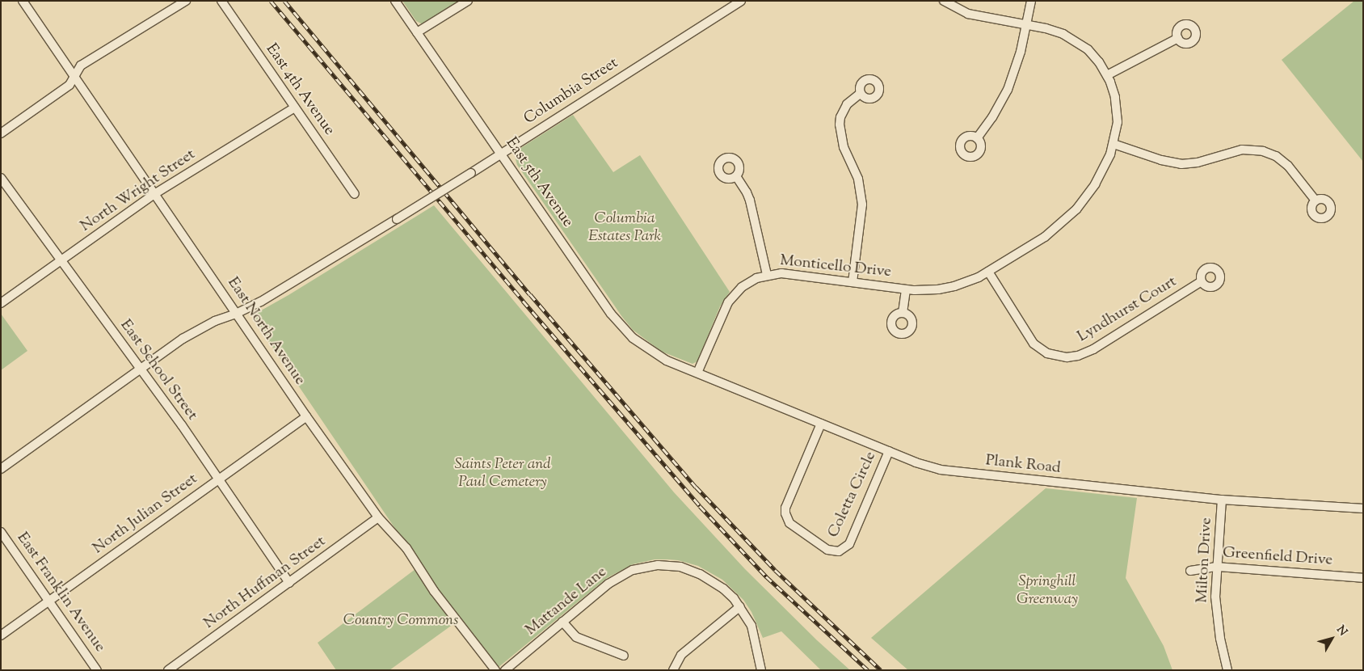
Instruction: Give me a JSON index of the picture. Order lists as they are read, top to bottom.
{
  "streets": {
    "street": [
      "East 4th Avenue",
      "Columbia Street",
      "East 5th Avenue",
      "North Wright Street",
      "Monticello Drive",
      "Lyndhurst Court",
      "East North Avenue",
      "East School Street",
      "Plank Road",
      "Coletta Circle",
      "North Julian Street",
      "Greenfield Drive",
      "Milton Drive",
      "North Huffman Street",
      "East Franklin Avenue",
      "Mattande Lane"
    ]
  },
  "crossings": [
    ["East 4th Avenue", "North Wright Street"],
    ["Columbia Street", "East 5th Avenue"],
    ["Columbia Street", "East North Avenue"],
    ["Columbia Street", "East School Street"],
    ["East 5th Avenue", "Monticello Drive"],
    ["East 5th Avenue", "Plank Road"],
    ["North Wright Street", "East North Avenue"],
    ["North Wright Street", "East School Street"],
    ["Monticello Drive", "Lyndhurst Court"],
    ["Monticello Drive", "Plank Road"],
    ["East North Avenue", "North Julian Street"],
    ["East North Avenue", "North Huffman Street"],
    ["East School Street", "North Julian Street"],
    ["East School Street", "North Huffman Street"],
    ["Plank Road", "Coletta Circle"],
    ["Plank Road", "Milton Drive"],
    ["North Julian Street", "East Franklin Avenue"],
    ["Greenfield Drive", "Milton Drive"]
  ],
  "parks": [
    "Columbia Estates Park",
    "Saints Peter and Paul Cemetery",
    "Springhill Greenway",
    "Country Commons"
  ],
  "north": "top right"
}
